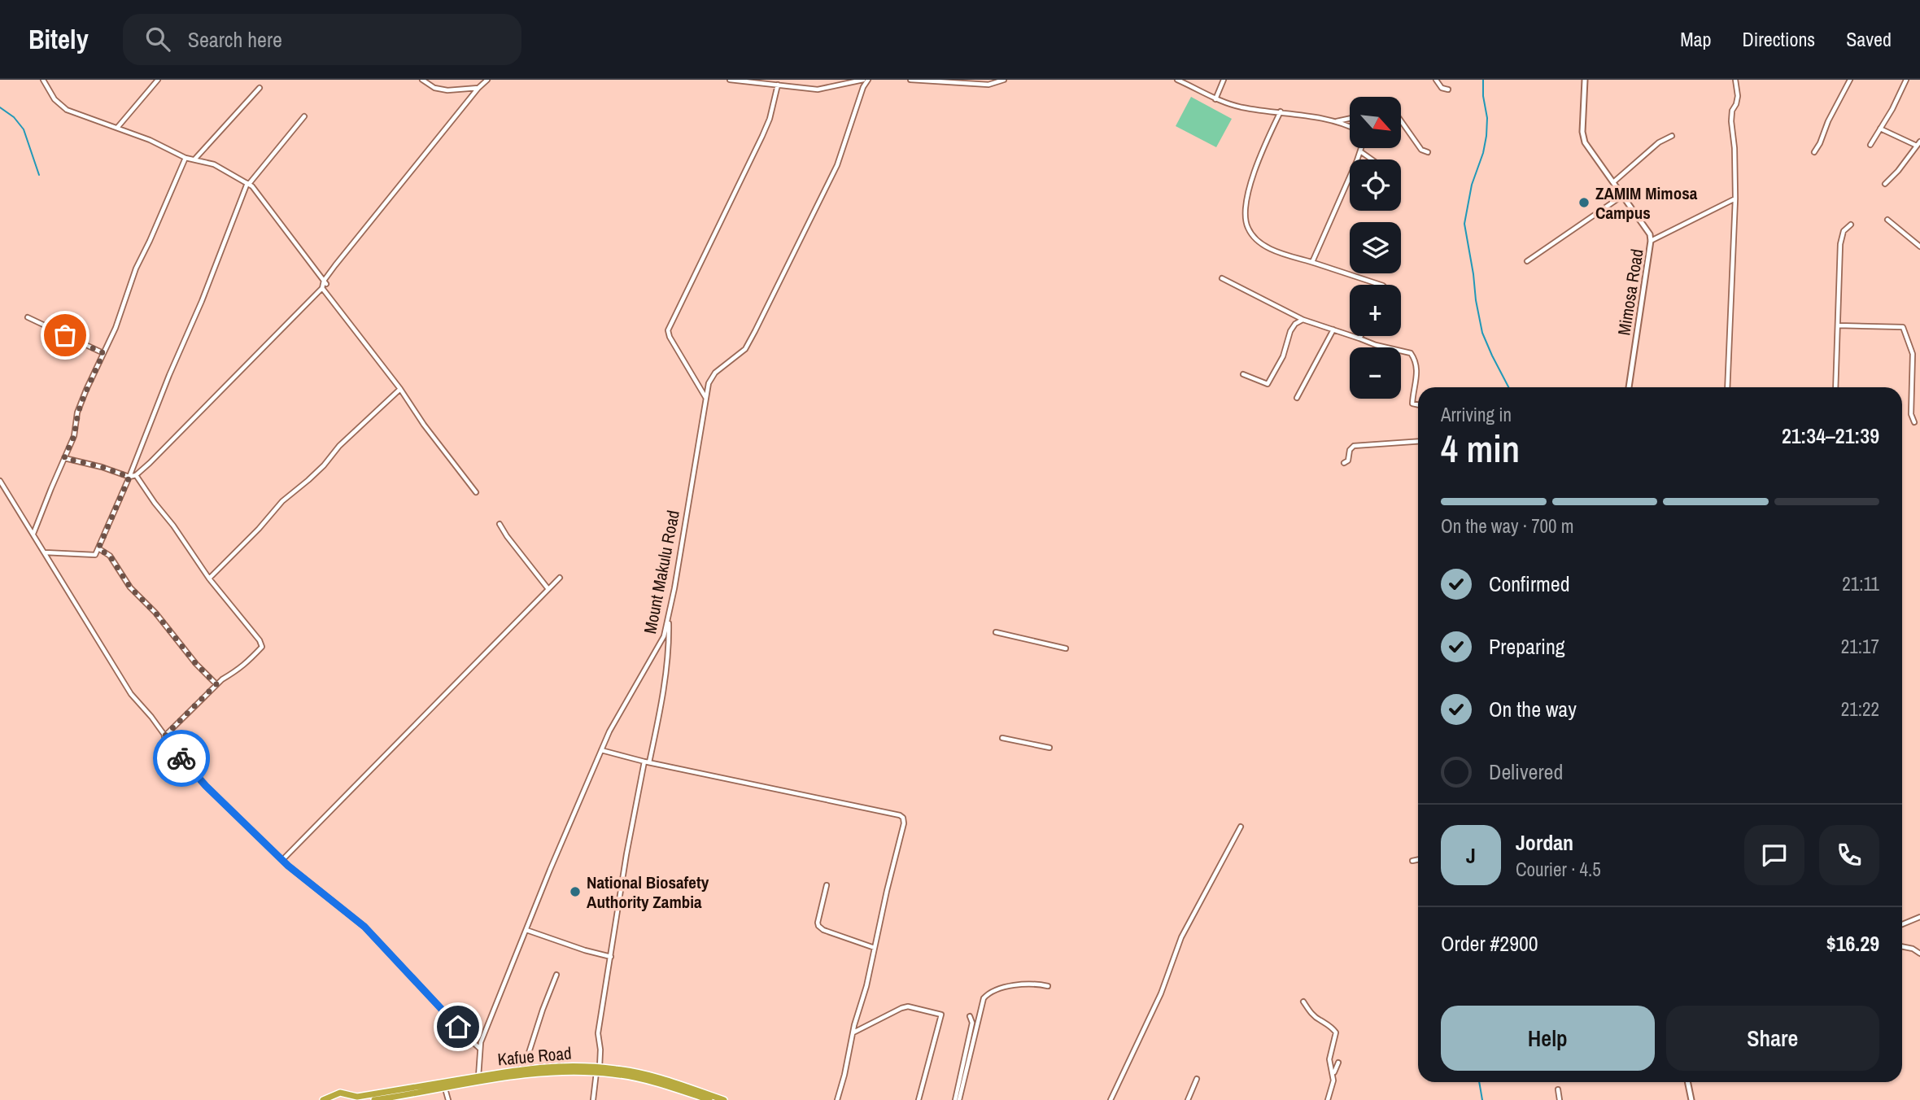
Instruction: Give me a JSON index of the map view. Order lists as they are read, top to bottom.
{
  "streets": {
    "highway": ["Kafue Road"],
    "street": ["Mimosa Road", "Mount Makulu Road"]
  },
  "crossings": [
    ["Mount Makulu Road", "Kafue Road"]
  ],
  "places": ["ZAMIM Mimosa Campus", "National Biosafety Authority Zambia"],
  "north": "bottom right",
  "page": {
    "header": "Bitely",
    "search": "Search here",
    "nav": ["Map", "Directions", "Saved"],
    "map_buttons": ["+", "−"],
    "heading": ["4 min", "Arriving in", "21:34–21:39"],
    "panel": [
      "Jordan",
      "Courier · 4.5",
      "Order #2900",
      "$16.29"
    ],
    "bar": "On the way · 700 m",
    "list": [
      ["Confirmed", "21:11"],
      ["Preparing", "21:17"],
      ["On the way", "21:22"],
      "Delivered"
    ],
    "round": "J",
    "buttons": ["Help", "Share"]
  }
}
